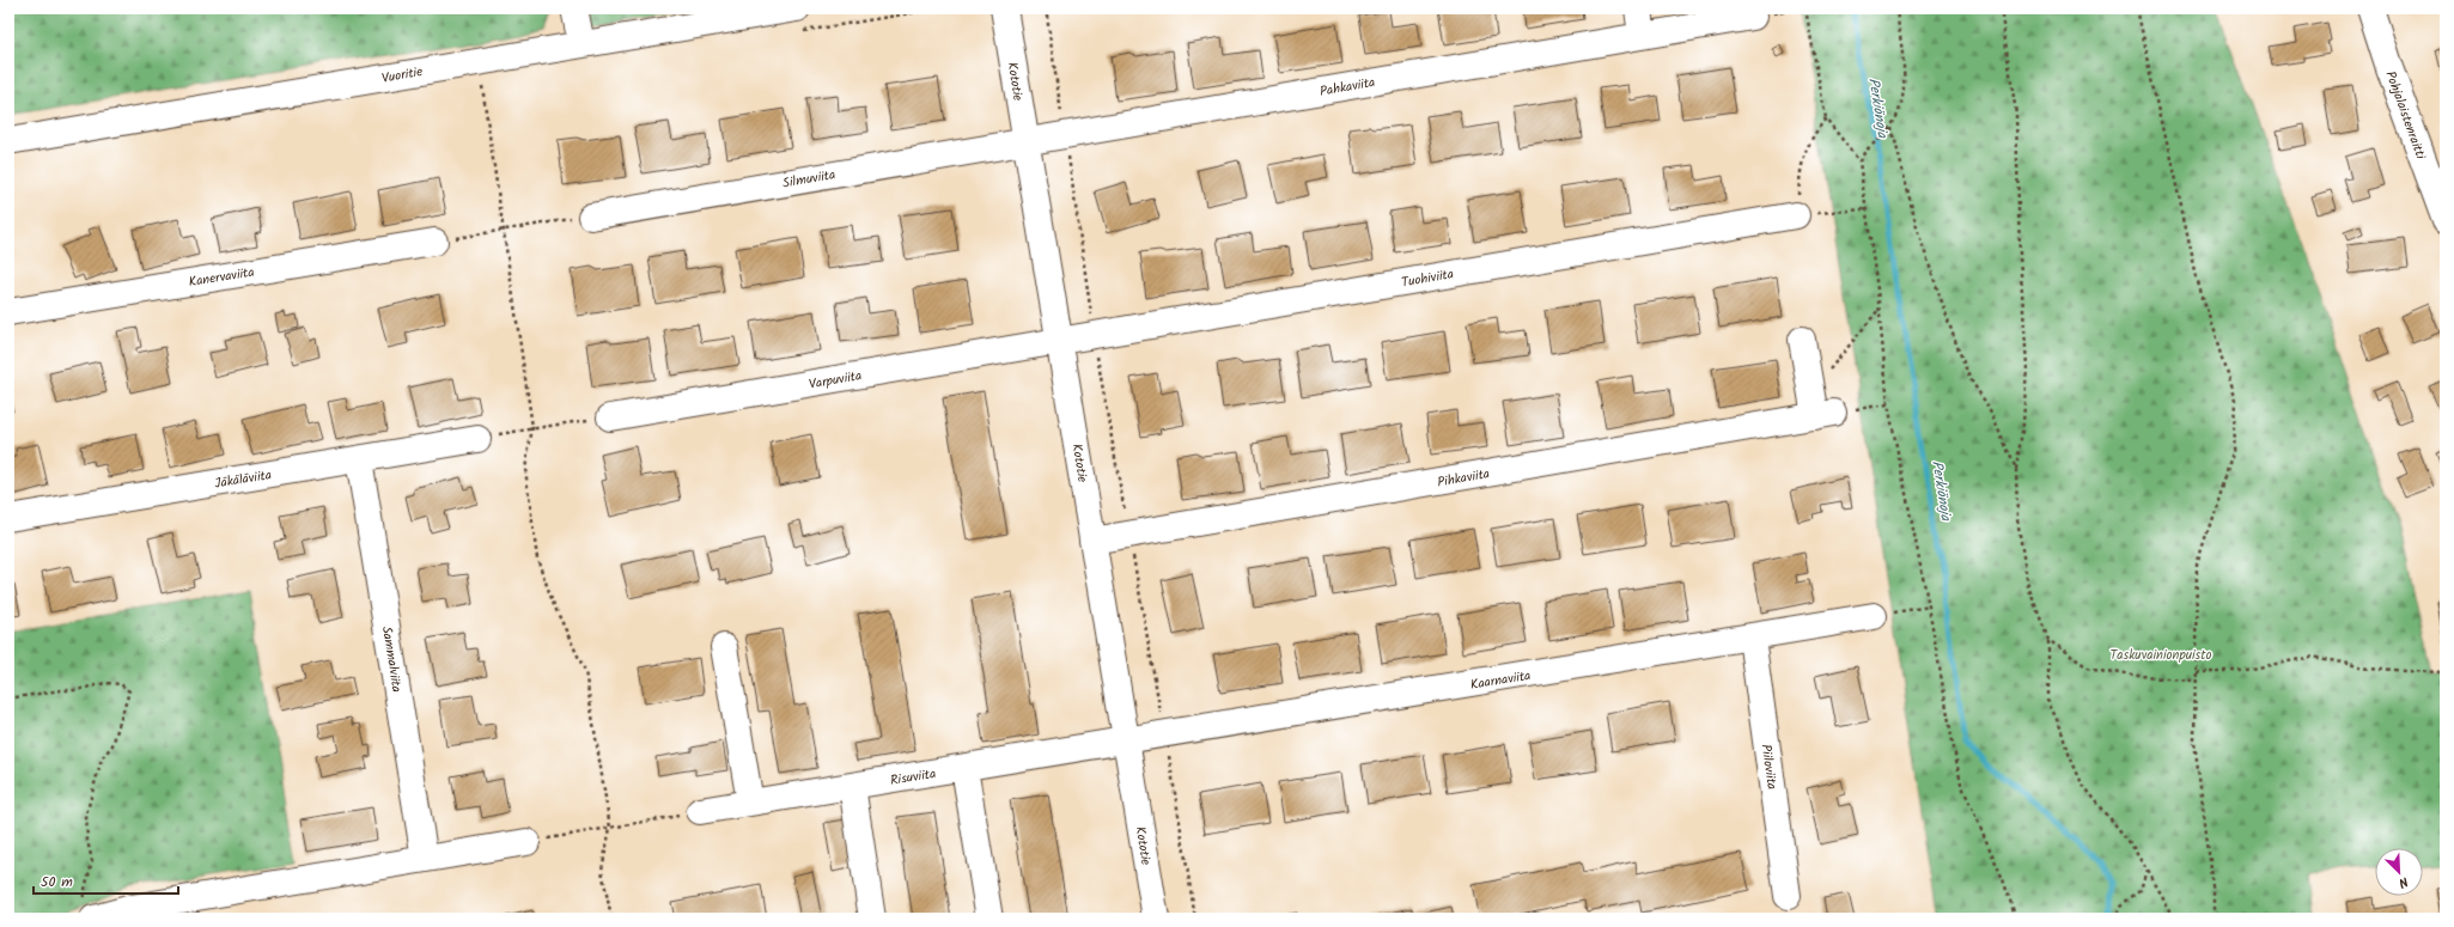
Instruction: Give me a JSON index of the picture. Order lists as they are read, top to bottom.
{
  "streets": {
    "street": [
      "Vuoritie",
      "Kototie",
      "Pahkaviita",
      "Pohjalaistenraitti",
      "Silmuviita",
      "Kanervaviita",
      "Tuohiviita",
      "Varpuviita",
      "Pihkaviita",
      "Jäkäläviita",
      "Sammalviita",
      "Kaarnaviita",
      "Piiloviita",
      "Risuviita"
    ]
  },
  "crossings": [
    ["Kototie", "Pahkaviita"],
    ["Kototie", "Silmuviita"],
    ["Kototie", "Tuohiviita"],
    ["Kototie", "Varpuviita"],
    ["Kototie", "Pihkaviita"],
    ["Kototie", "Kaarnaviita"],
    ["Kototie", "Risuviita"],
    ["Pahkaviita", "Silmuviita"],
    ["Tuohiviita", "Varpuviita"],
    ["Jäkäläviita", "Sammalviita"],
    ["Kaarnaviita", "Piiloviita"],
    ["Kaarnaviita", "Risuviita"]
  ],
  "water": ["Perkiönoja"],
  "parks": ["Taskuvainionpuisto"],
  "scale_bar": "50 m",
  "north": "bottom right"
}
